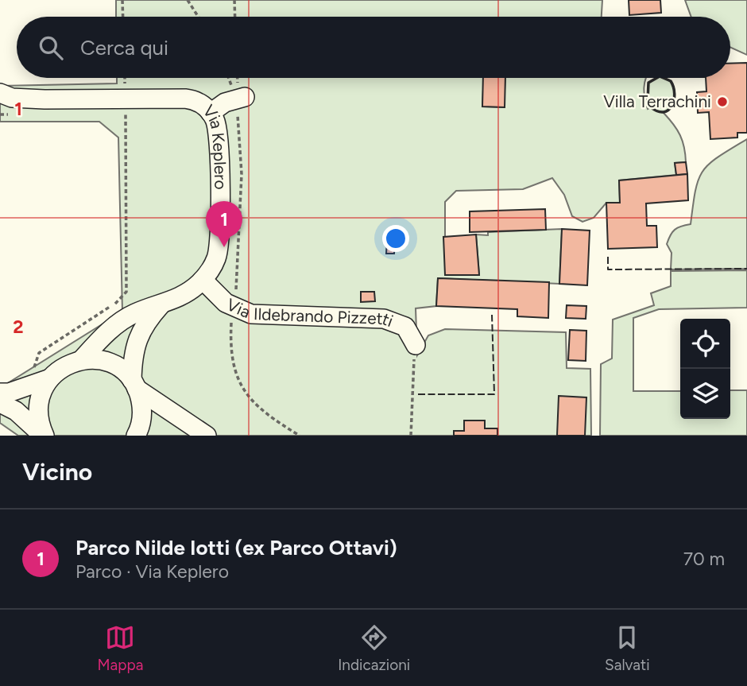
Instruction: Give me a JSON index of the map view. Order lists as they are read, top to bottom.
{
  "streets": {
    "street": ["Via Keplero", "Via Ildebrando Pizzetti"]
  },
  "crossings": [
    ["Via Keplero", "Via Ildebrando Pizzetti"]
  ],
  "places": ["Villa Terrachini"],
  "page": {
    "search": "Cerca qui",
    "pins": "1",
    "heading": "Vicino",
    "list": [
      {
        "mark": "1",
        "name": "Parco Nilde Iotti (ex Parco Ottavi)",
        "note": "Parco · Via Keplero",
        "value": "70 m"
      }
    ],
    "nav": ["Mappa", "Indicazioni", "Salvati"]
  },
  "grid": {
    "rows": ["1", "2"]
  }
}
